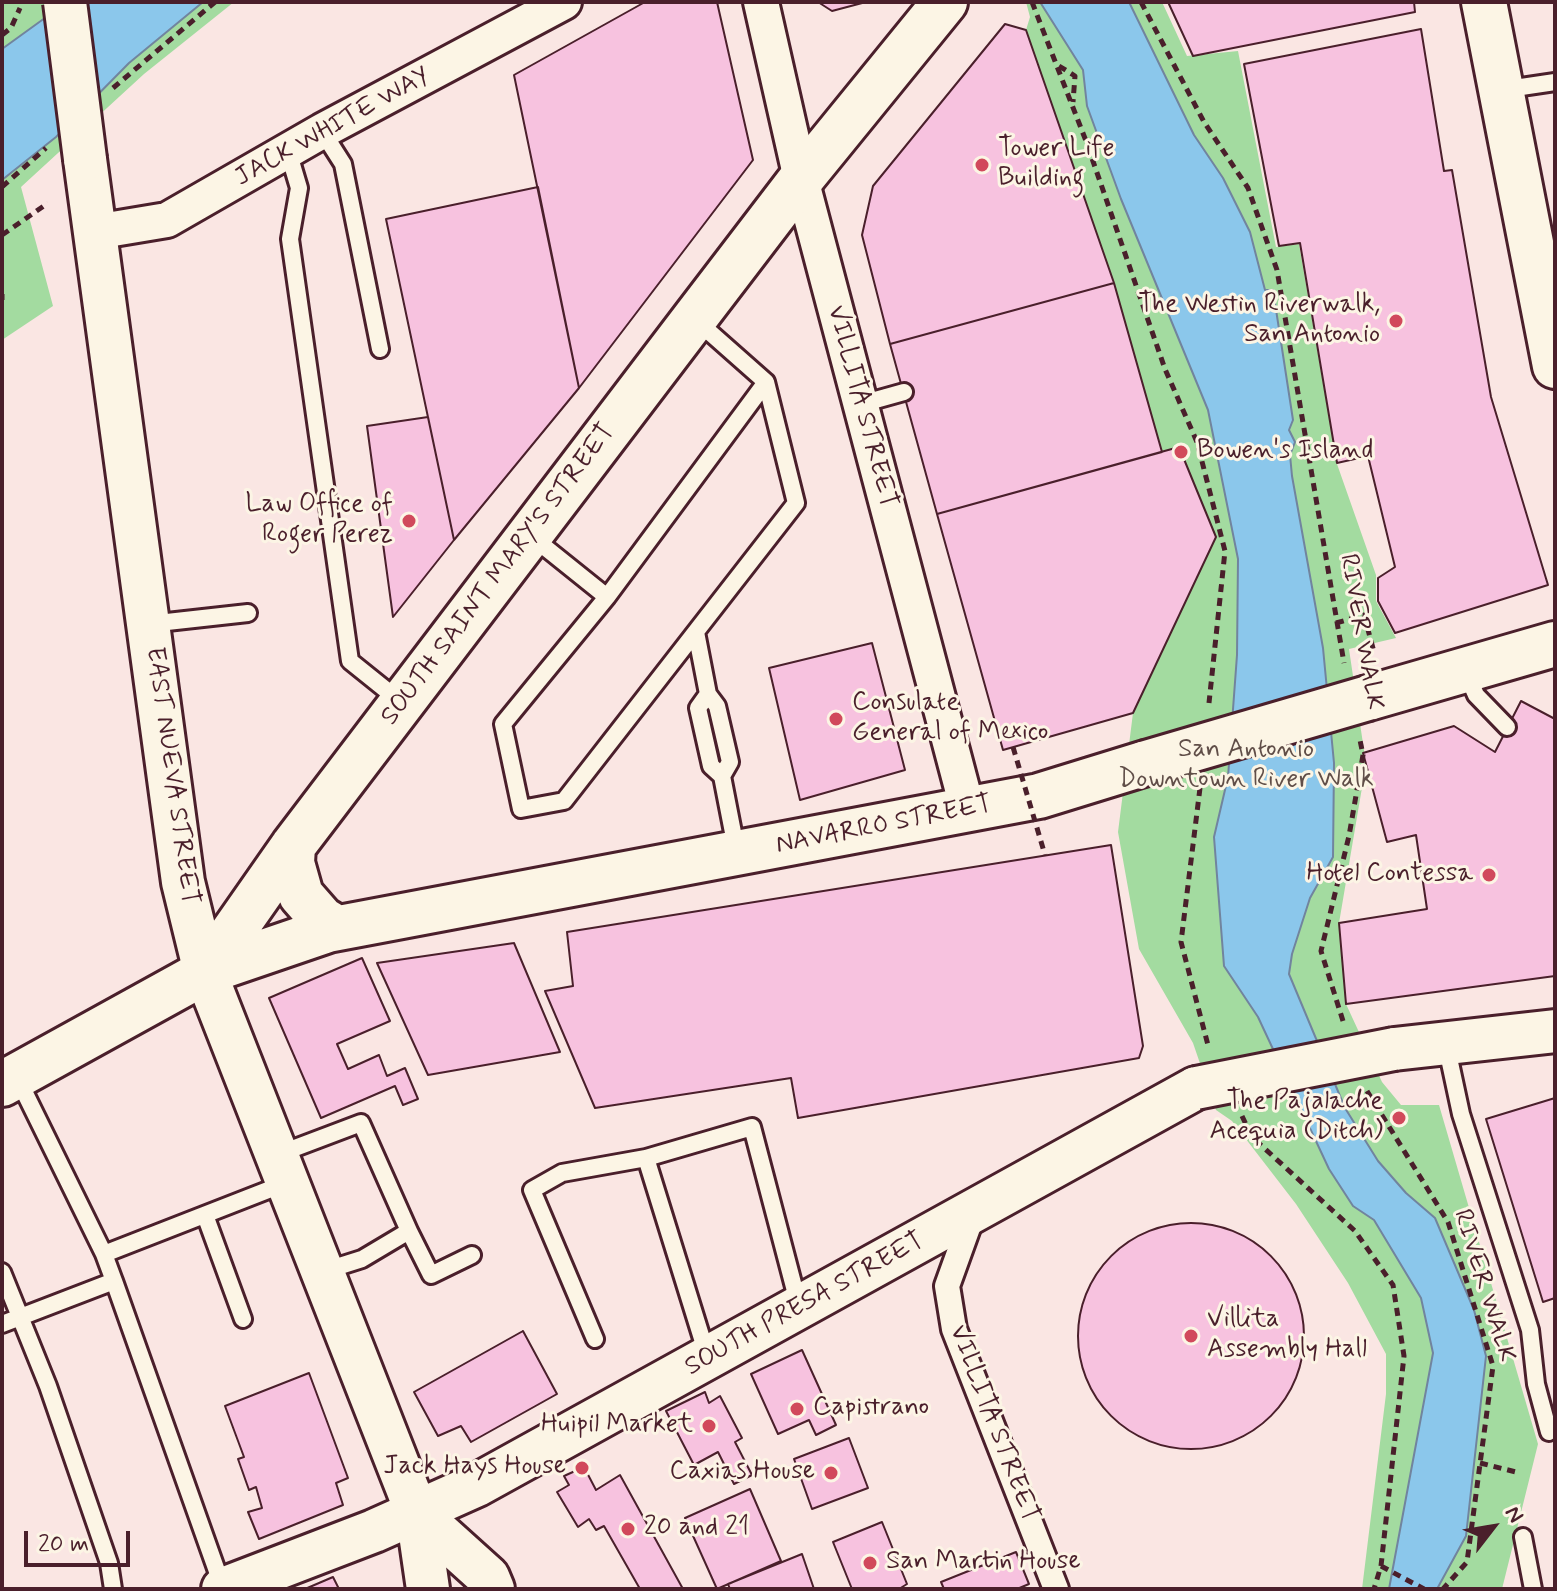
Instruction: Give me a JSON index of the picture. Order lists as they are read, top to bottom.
{
  "streets": {
    "main road": ["SOUTH SAINT MARY'S STREET", "NAVARRO STREET"],
    "street": [
      "JACK WHITE WAY",
      "VILLITA STREET",
      "EAST NUEVA STREET",
      "SOUTH PRESA STREET"
    ],
    "path": ["RIVER WALK"]
  },
  "crossings": [
    ["JACK WHITE WAY", "EAST NUEVA STREET"],
    ["VILLITA STREET", "SOUTH SAINT MARY'S STREET"],
    ["VILLITA STREET", "NAVARRO STREET"],
    ["VILLITA STREET", "SOUTH PRESA STREET"],
    ["SOUTH SAINT MARY'S STREET", "EAST NUEVA STREET"],
    ["SOUTH SAINT MARY'S STREET", "NAVARRO STREET"],
    ["RIVER WALK", "NAVARRO STREET"],
    ["EAST NUEVA STREET", "NAVARRO STREET"],
    ["EAST NUEVA STREET", "SOUTH PRESA STREET"]
  ],
  "parks": ["San Antonio Downtown River Walk"],
  "places": [
    "Tower Life Building",
    "The Westin Riverwalk, San Antonio",
    "Bowen's Island",
    "Law Office of Roger Perez",
    "Consulate General of Mexico",
    "Hotel Contessa",
    "The Pajalache Acequia (Ditch)",
    "Villita Assembly Hall",
    "Capistrano",
    "Huipil Market",
    "Jack Hays House",
    "Caxias House",
    "20 and 21",
    "San Martin House"
  ],
  "scale_bar": "20 m",
  "north": "top right"
}
